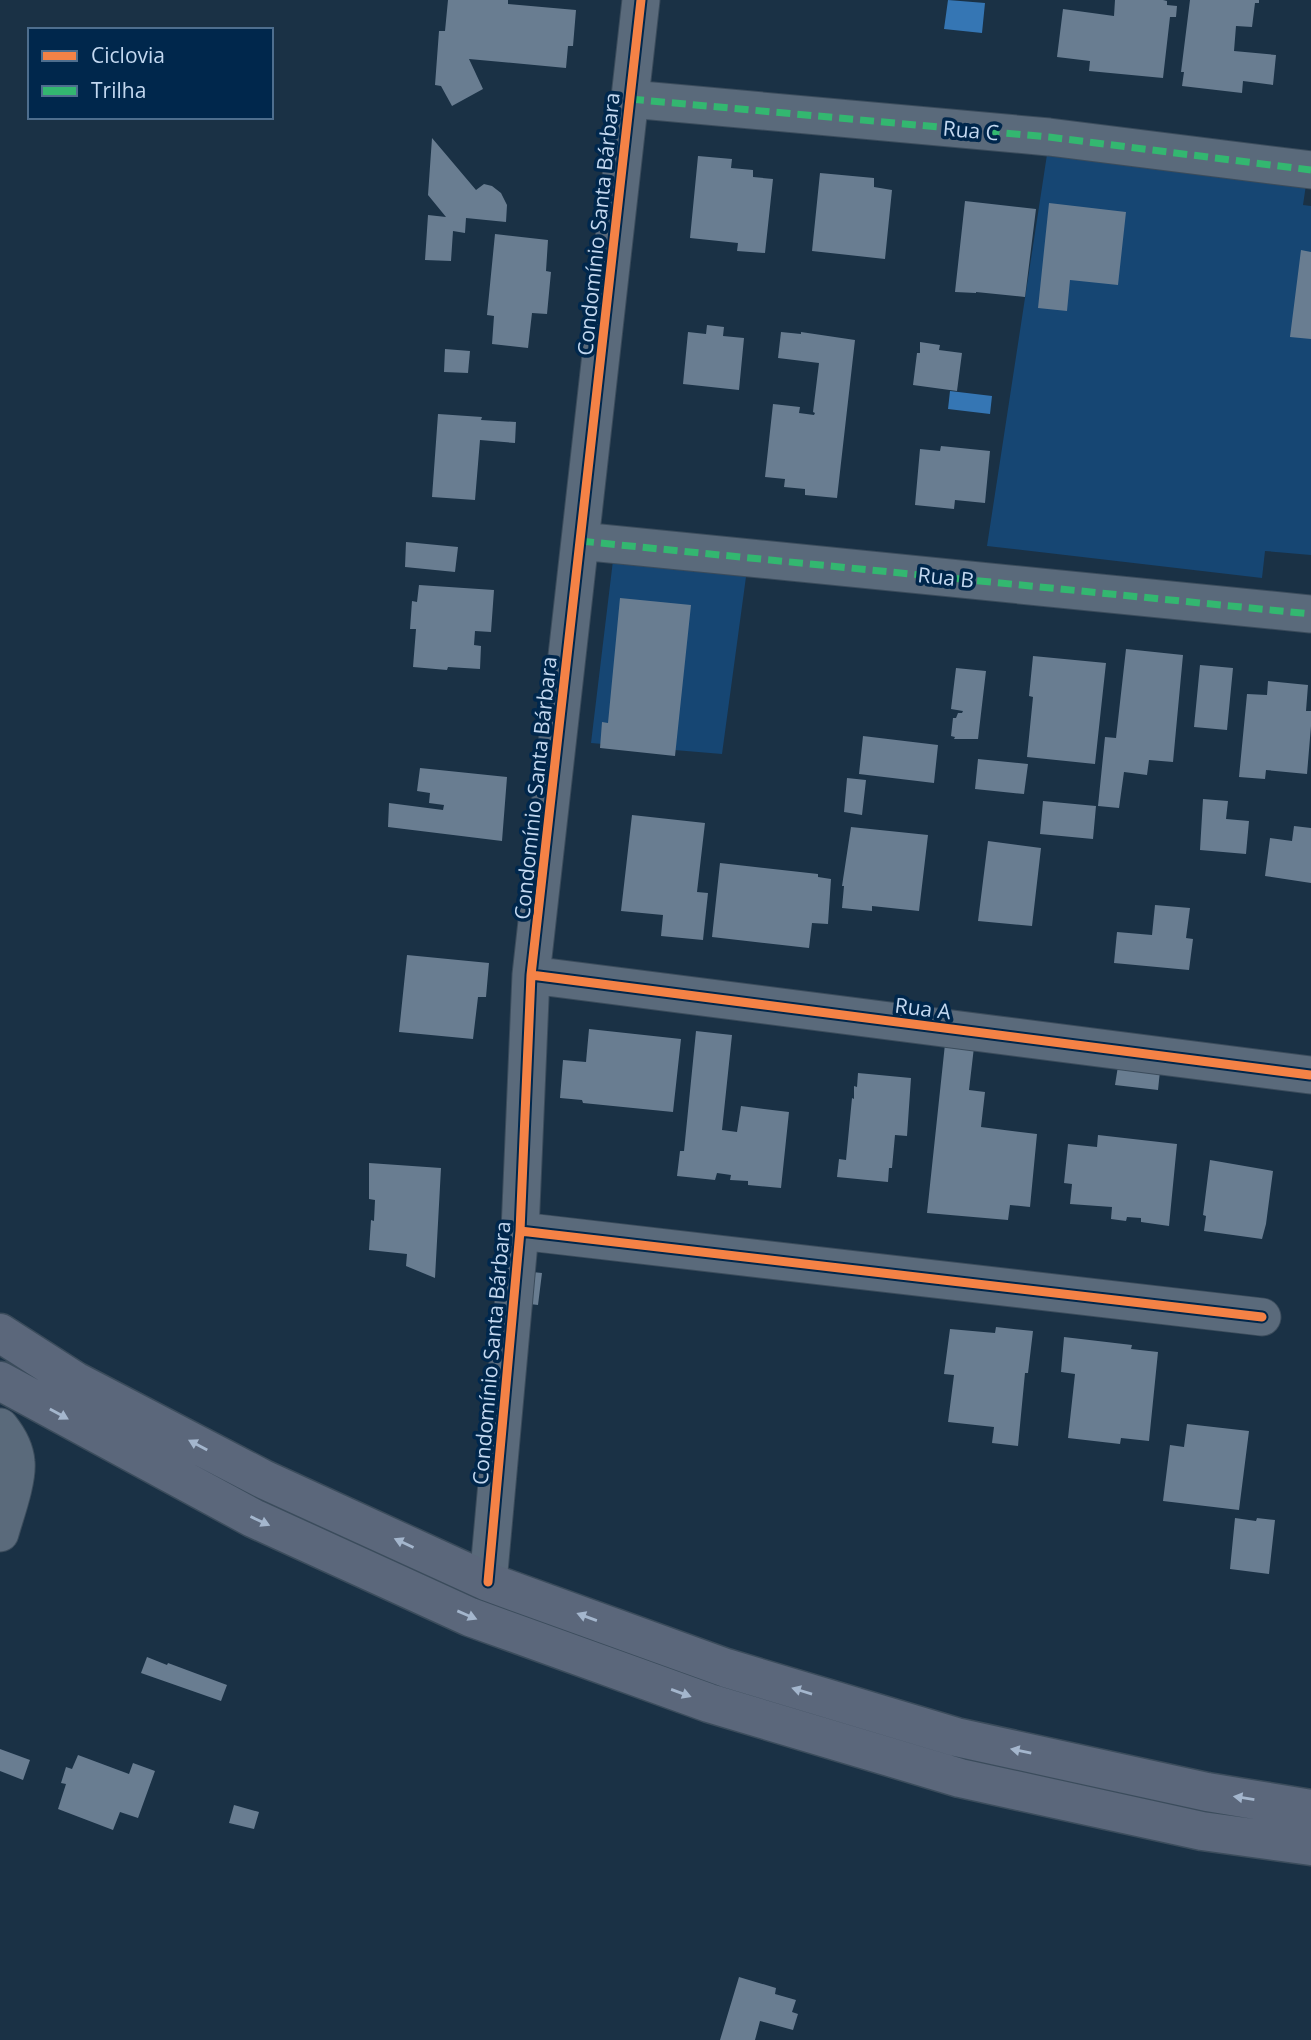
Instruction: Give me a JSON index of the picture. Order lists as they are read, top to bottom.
{
  "streets": {
    "street": [
      "Rua C",
      "Condomínio Santa Bárbara",
      "Rua B",
      "Rua A"
    ]
  },
  "crossings": [
    ["Rua C", "Condomínio Santa Bárbara"],
    ["Condomínio Santa Bárbara", "Rua B"],
    ["Condomínio Santa Bárbara", "Rua A"]
  ],
  "legend": ["Ciclovia", "Trilha"]
}
